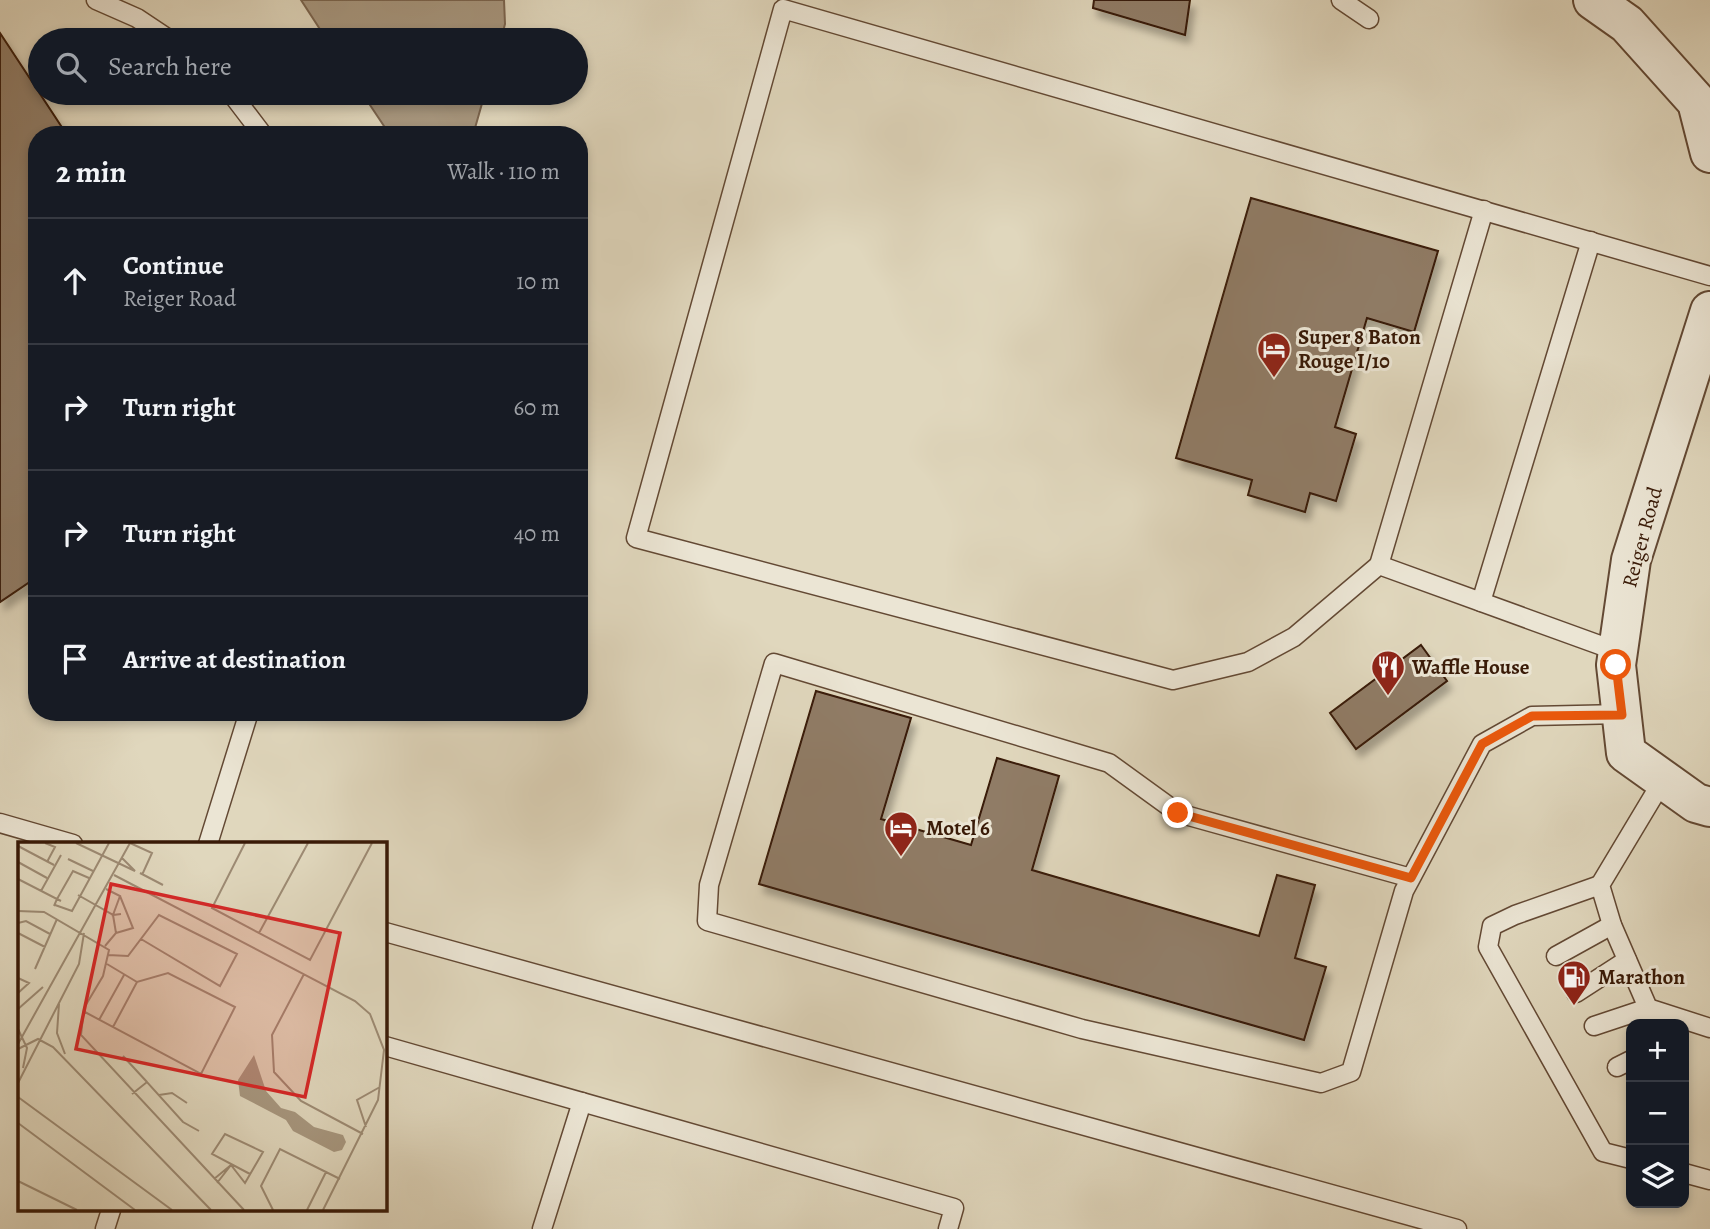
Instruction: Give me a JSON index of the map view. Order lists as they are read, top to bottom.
{
  "streets": {
    "street": ["Reiger Road"]
  },
  "places": {
    "hotel": ["Super 8 Baton Rouge I/10", "Motel 6"],
    "restaurant": ["Waffle House"],
    "fuel station": ["Marathon"]
  },
  "page": {
    "search": "Search here",
    "heading": ["2 min", "Walk · 110 m"],
    "list": [
      ["Continue", "Reiger Road", "10 m"],
      ["Turn right", "60 m"],
      ["Turn right", "40 m"],
      "Arrive at destination"
    ],
    "map_buttons": ["+", "−"]
  }
}
